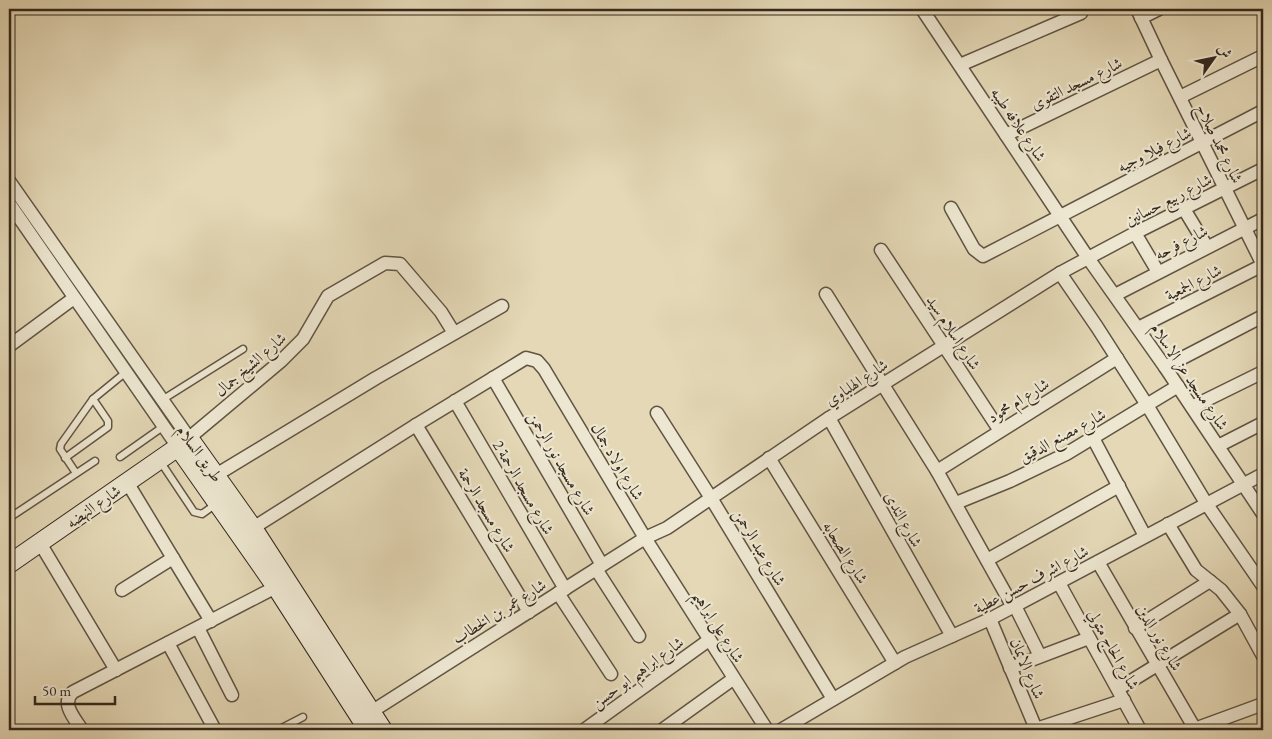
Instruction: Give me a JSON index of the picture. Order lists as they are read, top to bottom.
{
  "streets": {
    "main road": ["طريق السلام", "شارع النهضه"],
    "street": [
      "شارع مسجد التقوى",
      "شارع علافه طيبه",
      "شارع محمد صلاح",
      "شارع فيلا وجيه",
      "شارع ربيع حسانين",
      "شارع فرحه",
      "شارع الجمعية",
      "شارع اسلام سيد",
      "شارع الشيخ جمال",
      "شارع مسجد عز الاسلام",
      "شارع الهلباوي",
      "شارع ام محمود",
      "شارع مصنع الدقيق",
      "شارع اولاد جمال",
      "شارع مسجد نور الرحمن",
      "شارع مسجد الرحمة 2",
      "شارع مسجد الرحمة",
      "شارع الندى",
      "شارع عبد الرحمن",
      "شارع الصحابه",
      "شارع اشرف حسن عطية",
      "شارع عمر بن الخطاب",
      "شارع على ابراهيم",
      "شارع نور الدين",
      "شارع الحاج متولي",
      "شارع الايمان",
      "شارع ابراهيم ابو حسن"
    ]
  },
  "crossings": [
    ["شارع مسجد التقوى", "شارع علافه طيبه"],
    ["شارع مسجد التقوى", "شارع محمد صلاح"],
    ["شارع علافه طيبه", "شارع فيلا وجيه"],
    ["شارع علافه طيبه", "شارع ربيع حسانين"],
    ["شارع علافه طيبه", "شارع مسجد عز الاسلام"],
    ["شارع علافه طيبه", "شارع الهلباوي"],
    ["شارع محمد صلاح", "شارع فيلا وجيه"],
    ["شارع محمد صلاح", "شارع ربيع حسانين"],
    ["شارع محمد صلاح", "شارع فرحه"],
    ["شارع محمد صلاح", "شارع الجمعية"],
    ["شارع ربيع حسانين", "شارع مسجد عز الاسلام"],
    ["شارع ربيع حسانين", "شارع الهلباوي"],
    ["شارع فرحه", "شارع مسجد عز الاسلام"],
    ["شارع الجمعية", "شارع مسجد عز الاسلام"],
    ["شارع اسلام سيد", "شارع الهلباوي"],
    ["شارع اسلام سيد", "شارع ام محمود"],
    ["شارع الشيخ جمال", "طريق السلام"],
    ["شارع الشيخ جمال", "شارع النهضه"],
    ["شارع مسجد عز الاسلام", "شارع الهلباوي"],
    ["شارع مسجد عز الاسلام", "شارع مصنع الدقيق"],
    ["شارع مسجد عز الاسلام", "شارع اشرف حسن عطية"],
    ["شارع الهلباوي", "شارع اولاد جمال"],
    ["شارع الهلباوي", "شارع الندى"],
    ["شارع الهلباوي", "شارع عبد الرحمن"],
    ["شارع الهلباوي", "شارع الصحابه"],
    ["شارع الهلباوي", "شارع عمر بن الخطاب"],
    ["شارع الهلباوي", "شارع على ابراهيم"],
    ["طريق السلام", "شارع اولاد جمال"],
    ["طريق السلام", "شارع النهضه"],
    ["طريق السلام", "شارع عمر بن الخطاب"],
    ["شارع اولاد جمال", "شارع مسجد نور الرحمن"],
    ["شارع اولاد جمال", "شارع مسجد الرحمة 2"],
    ["شارع اولاد جمال", "شارع مسجد الرحمة"],
    ["شارع اولاد جمال", "شارع عمر بن الخطاب"],
    ["شارع اولاد جمال", "شارع على ابراهيم"],
    ["شارع مسجد نور الرحمن", "شارع عمر بن الخطاب"],
    ["شارع مسجد الرحمة 2", "شارع عمر بن الخطاب"],
    ["شارع مسجد الرحمة", "شارع عمر بن الخطاب"],
    ["شارع الندى", "شارع اشرف حسن عطية"],
    ["شارع عبد الرحمن", "شارع اشرف حسن عطية"],
    ["شارع الصحابه", "شارع اشرف حسن عطية"],
    ["شارع اشرف حسن عطية", "شارع نور الدين"],
    ["شارع اشرف حسن عطية", "شارع الحاج متولي"],
    ["شارع اشرف حسن عطية", "شارع الايمان"],
    ["شارع عمر بن الخطاب", "شارع على ابراهيم"],
    ["شارع على ابراهيم", "شارع ابراهيم ابو حسن"]
  ],
  "scale_bar": "50 m",
  "north": "top right"
}
